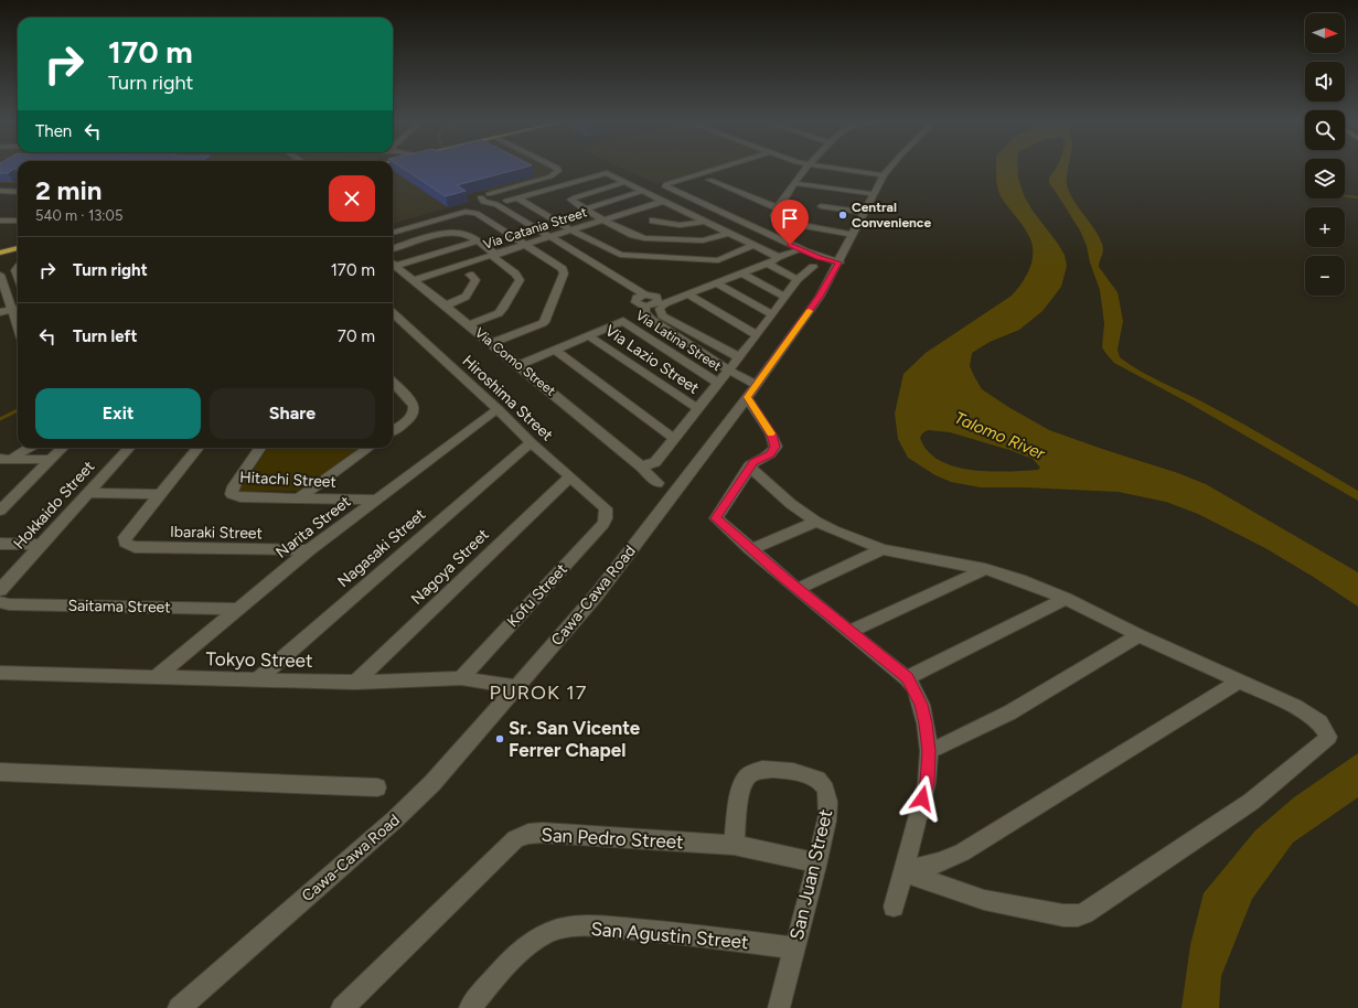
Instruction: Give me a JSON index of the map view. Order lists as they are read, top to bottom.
{
  "streets": {
    "street": [
      "Via Catania Street",
      "Via Latina Street",
      "Via Lazio Street",
      "Via Como Street",
      "Hiroshima Street",
      "Hitachi Street",
      "Hokkaido Street",
      "Narita Street",
      "Ibaraki Street",
      "Nagasaki Street",
      "Nagoya Street",
      "Kofu Street",
      "Cawa-Cawa Road",
      "Saitama Street",
      "Tokyo Street",
      "San Pedro Street",
      "San Juan Street",
      "San Agustin Street"
    ]
  },
  "crossings": [
    ["Via Catania Street", "Via Como Street"],
    ["Via Latina Street", "Via Lazio Street"],
    ["Hiroshima Street", "Narita Street"],
    ["Hiroshima Street", "Nagasaki Street"],
    ["Hiroshima Street", "Nagoya Street"],
    ["Hiroshima Street", "Kofu Street"],
    ["Hitachi Street", "Narita Street"],
    ["Narita Street", "Ibaraki Street"],
    ["Narita Street", "Saitama Street"],
    ["Narita Street", "Tokyo Street"],
    ["Nagasaki Street", "Tokyo Street"],
    ["Nagoya Street", "Tokyo Street"],
    ["Kofu Street", "Tokyo Street"],
    ["Cawa-Cawa Road", "Tokyo Street"],
    ["San Pedro Street", "San Juan Street"],
    ["San Juan Street", "San Agustin Street"]
  ],
  "districts": ["PUROK 17"],
  "water": ["Talomo River"],
  "places": ["Central Convenience", "Sr. San Vicente Ferrer Chapel"],
  "north": "right",
  "page": {
    "map_buttons": ["+", "−"],
    "turn": ["170 m", "Turn right"],
    "then": "Then",
    "heading": ["2 min", "540 m · 13:05"],
    "list": [
      {
        "name": "Turn right",
        "value": "170 m"
      },
      {
        "name": "Turn left",
        "value": "70 m"
      }
    ],
    "buttons": ["Exit", "Share"]
  }
}
